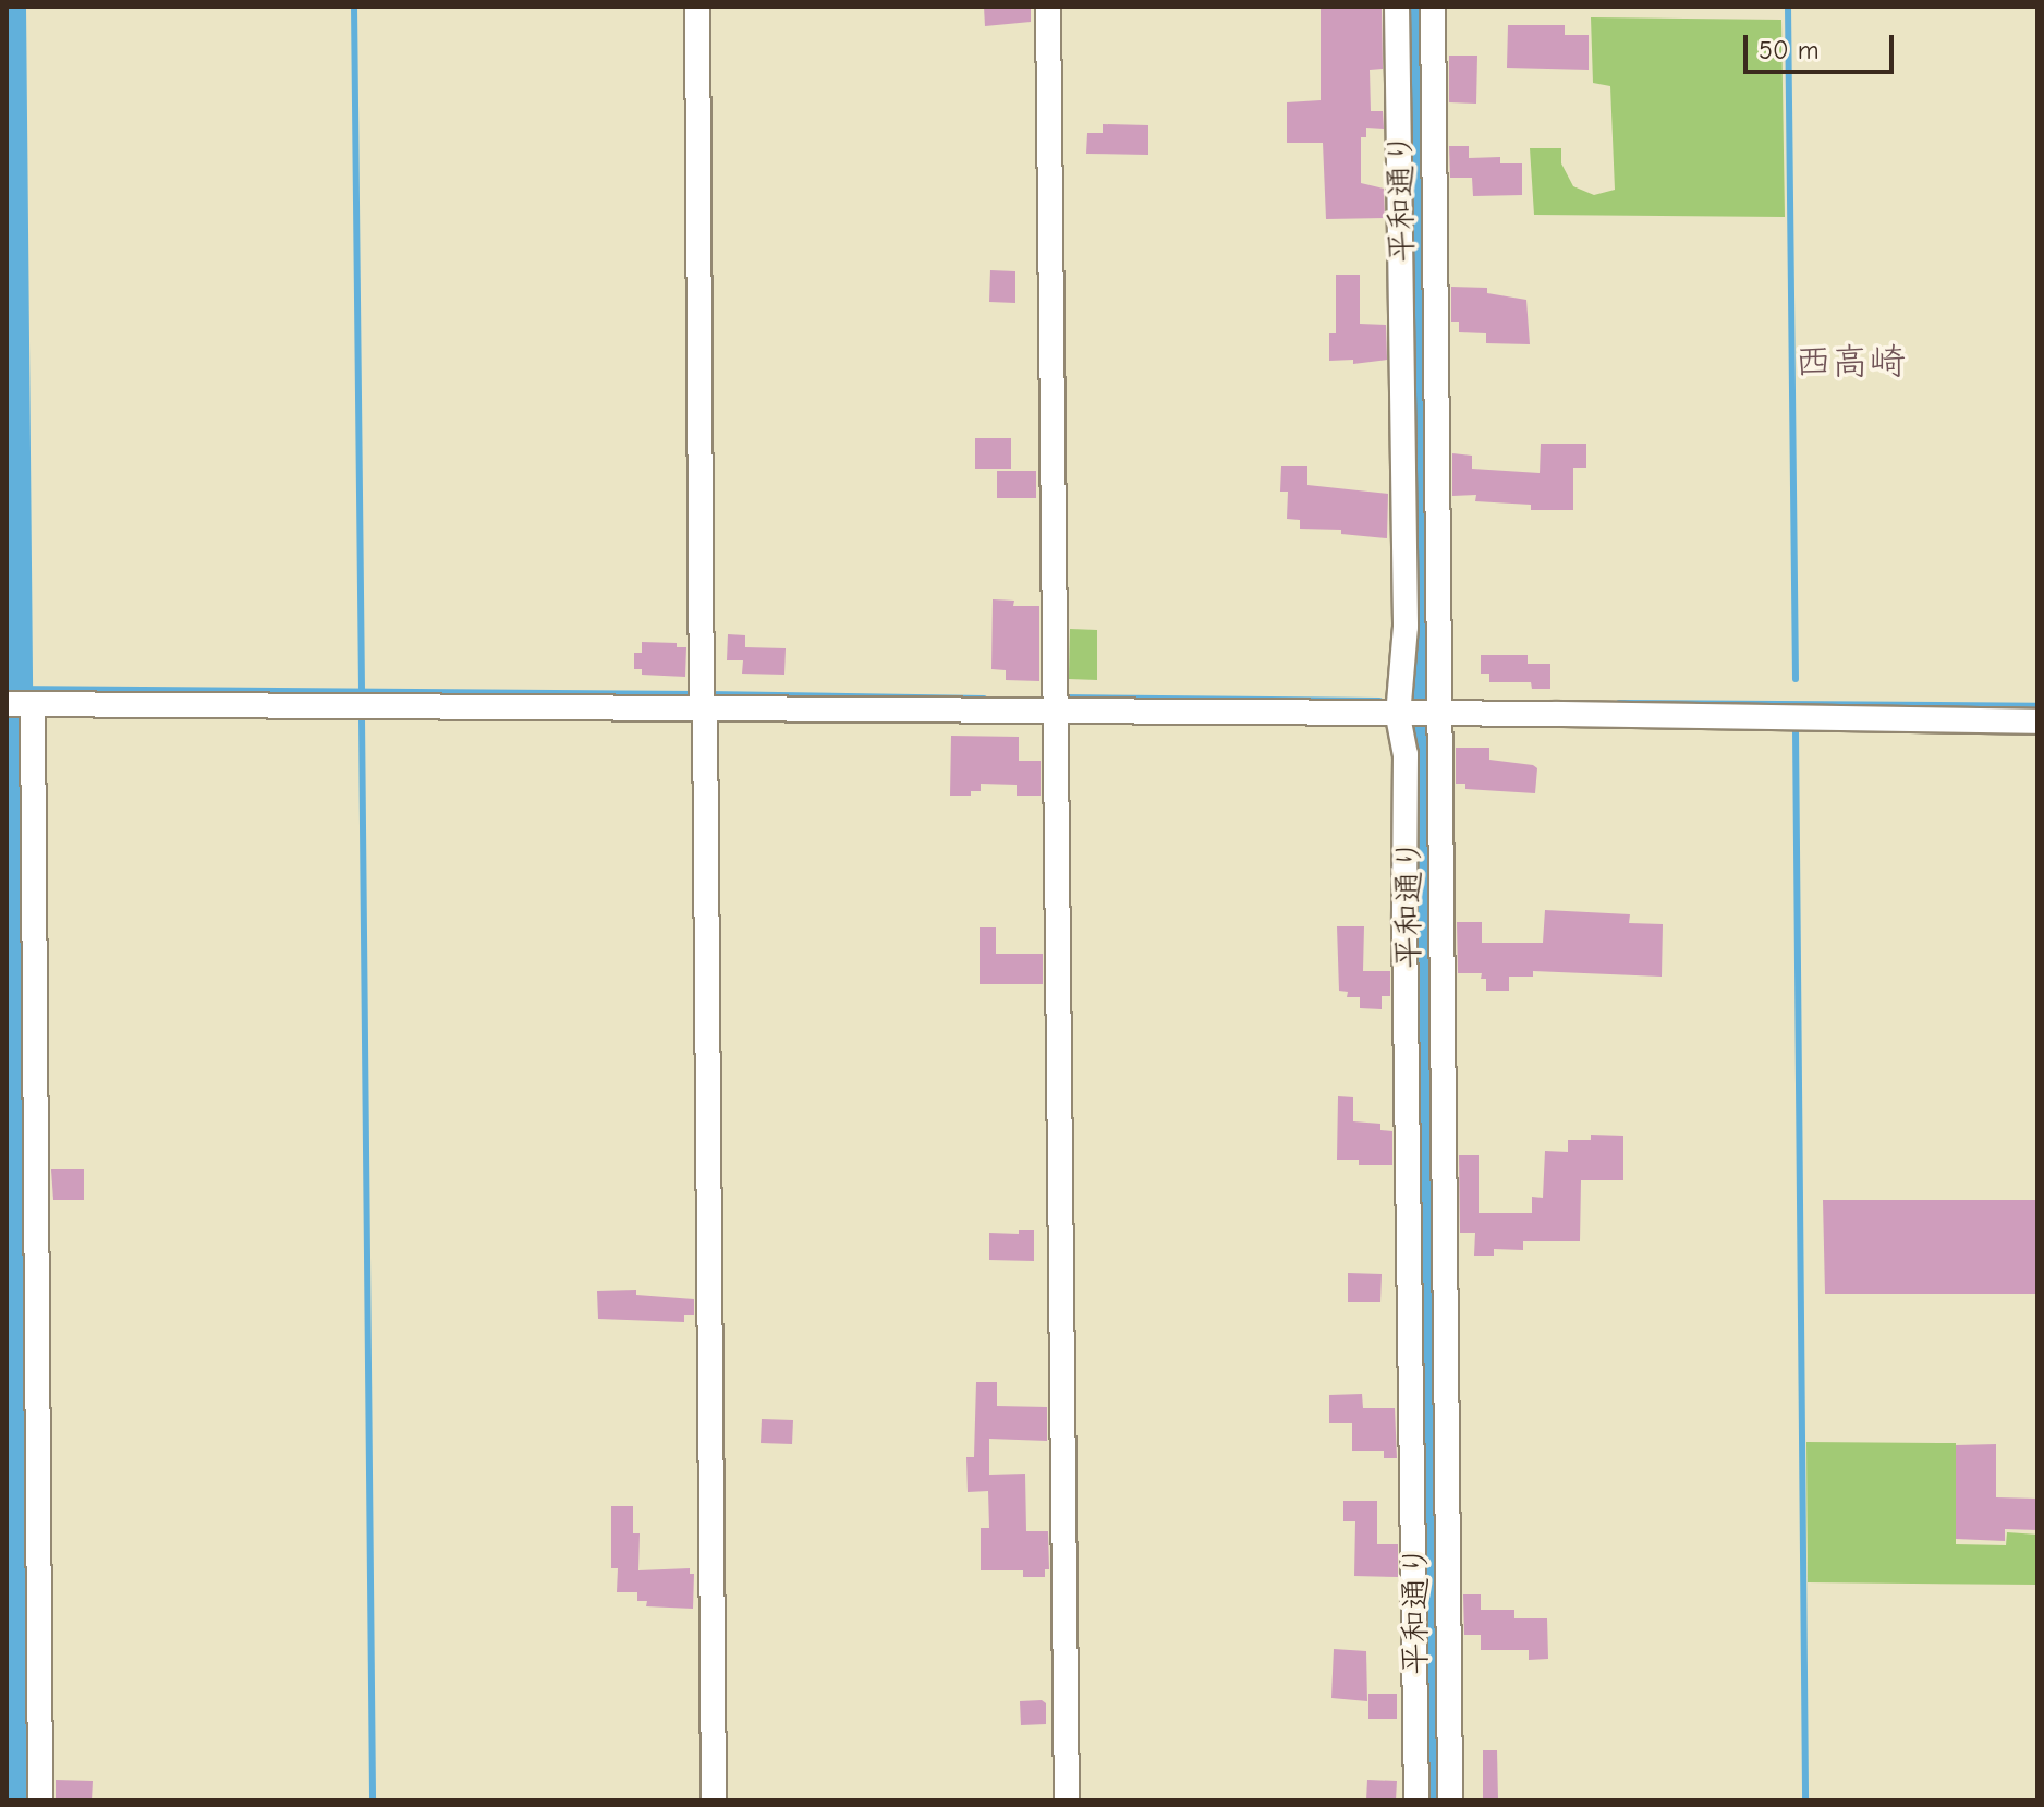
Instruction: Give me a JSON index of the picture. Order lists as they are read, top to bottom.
{
  "streets": {
    "street": ["平和通り"]
  },
  "districts": ["西高崎"],
  "scale_bar": "50 m"
}
